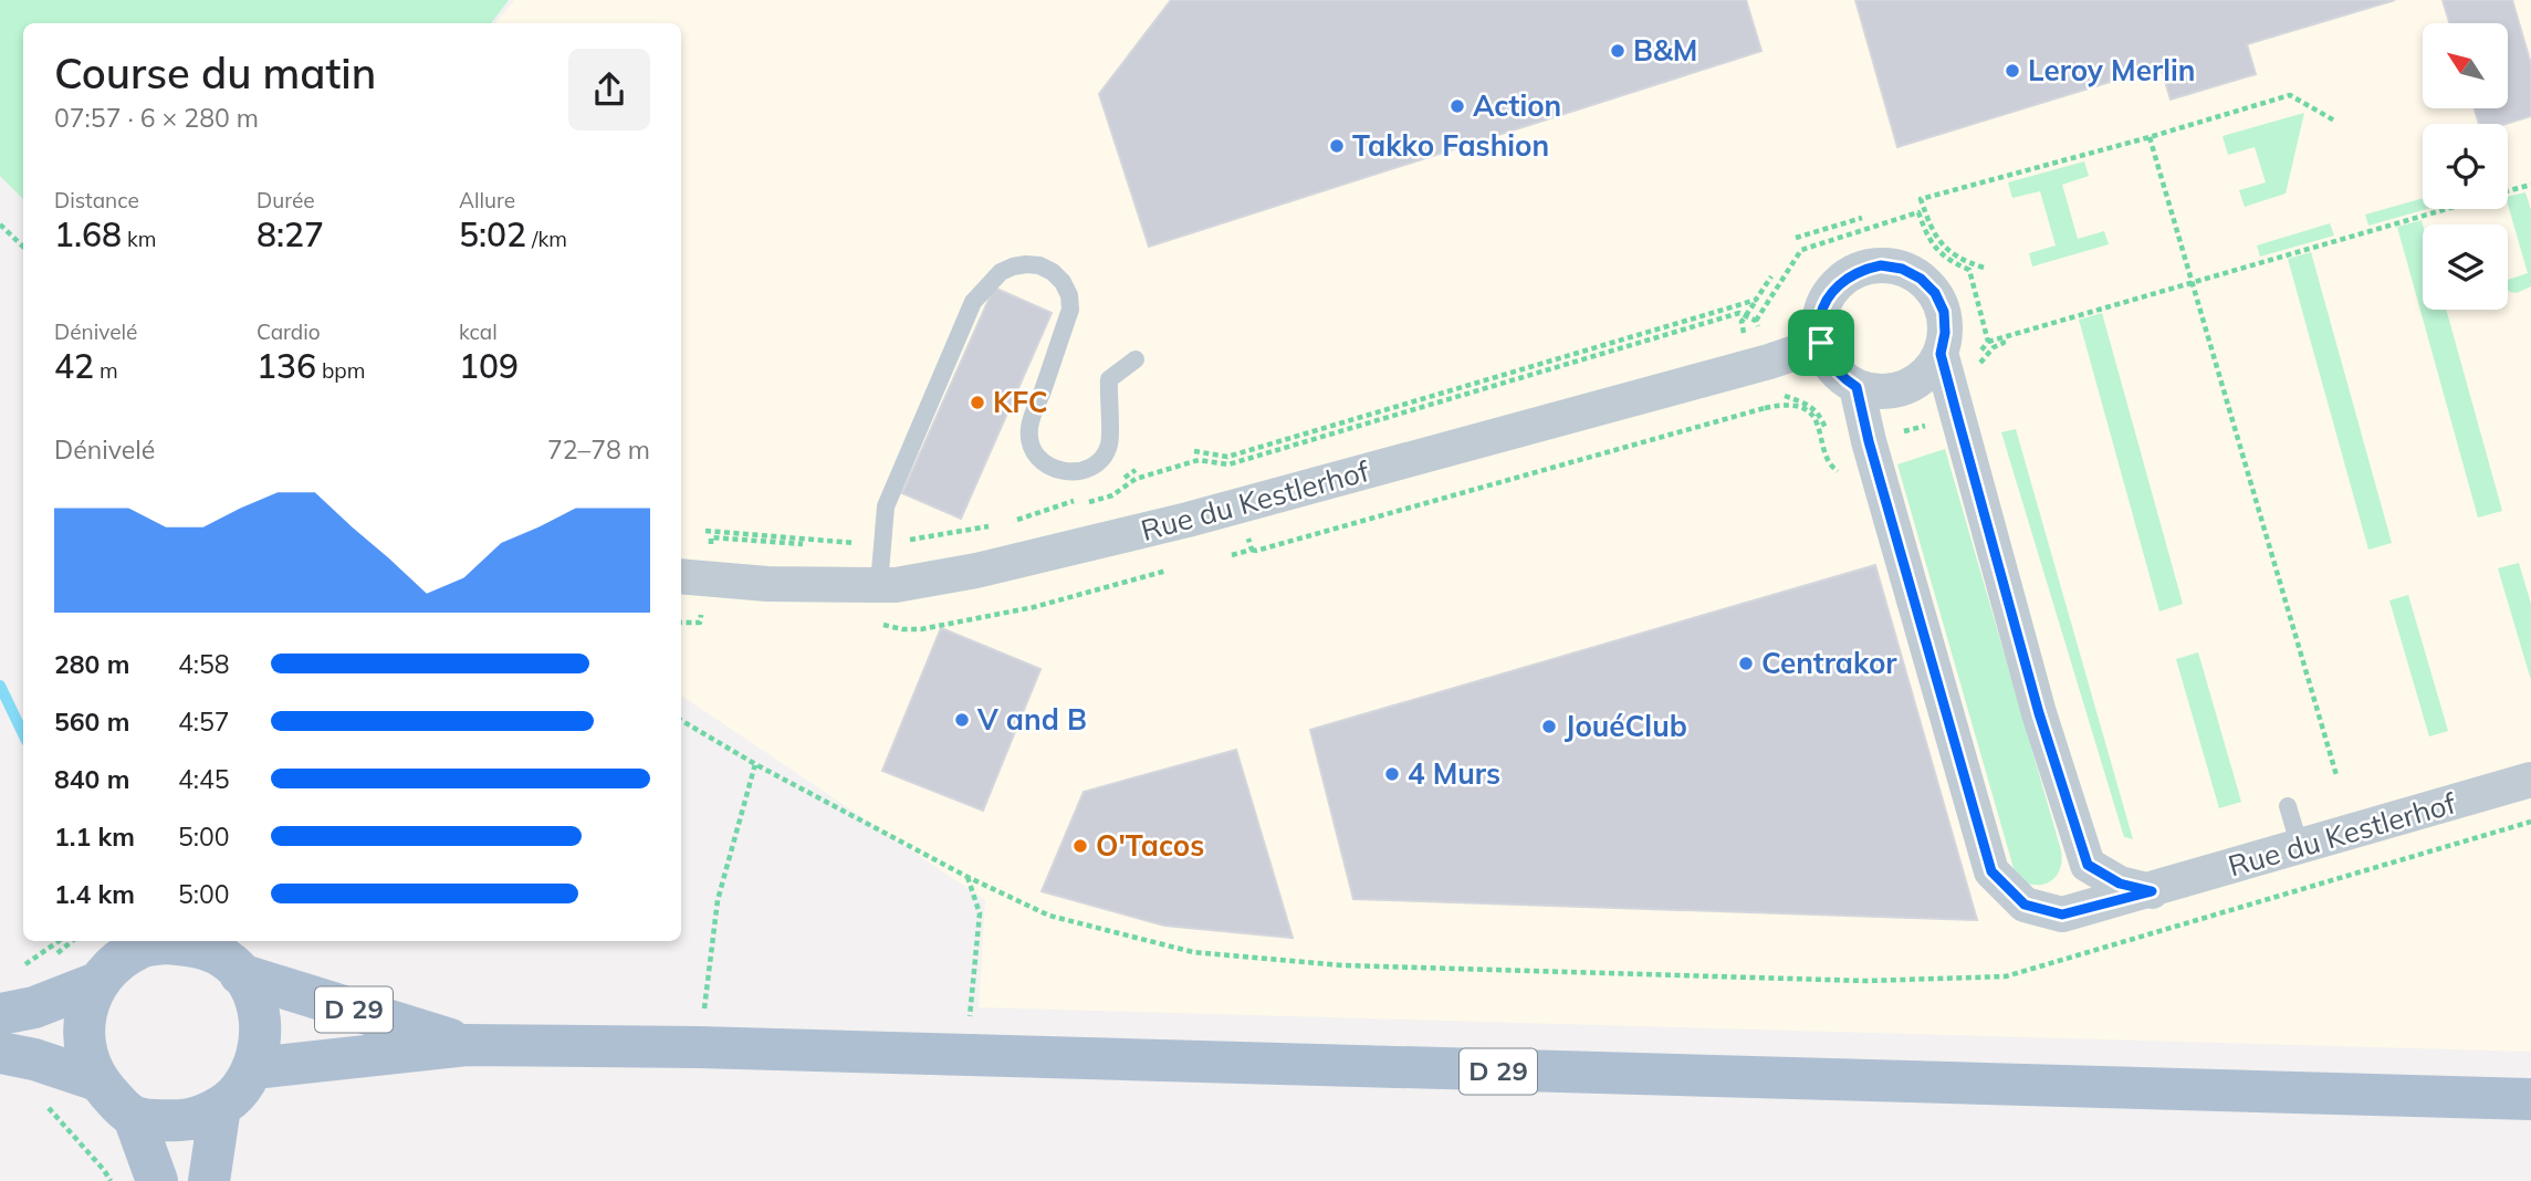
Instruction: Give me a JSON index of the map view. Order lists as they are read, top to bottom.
{
  "streets": {
    "main road": ["D 29"],
    "street": ["Rue du Kestlerhof"]
  },
  "places": [
    "B&M",
    "Leroy Merlin",
    "Action",
    "Takko Fashion",
    "KFC",
    "Centrakor",
    "V and B",
    "JouéClub",
    "4 Murs",
    "O'Tacos"
  ],
  "north": "top left",
  "page": {
    "heading": ["Course du matin", "07:57 · 6 × 280 m"],
    "stats": [
      ["Distance", "1.68 km"],
      ["Durée", "8:27"],
      ["Allure", "5:02 /km"],
      ["Dénivelé", "42 m"],
      ["Cardio", "136 bpm"],
      ["kcal", "109"]
    ],
    "chart": ["Dénivelé", "72–78 m"],
    "list": [
      {
        "name": "280 m",
        "note": "4:58"
      },
      {
        "name": "560 m",
        "note": "4:57"
      },
      {
        "name": "840 m",
        "note": "4:45"
      },
      {
        "name": "1.1 km",
        "note": "5:00"
      },
      {
        "name": "1.4 km",
        "note": "5:00"
      }
    ]
  }
}
